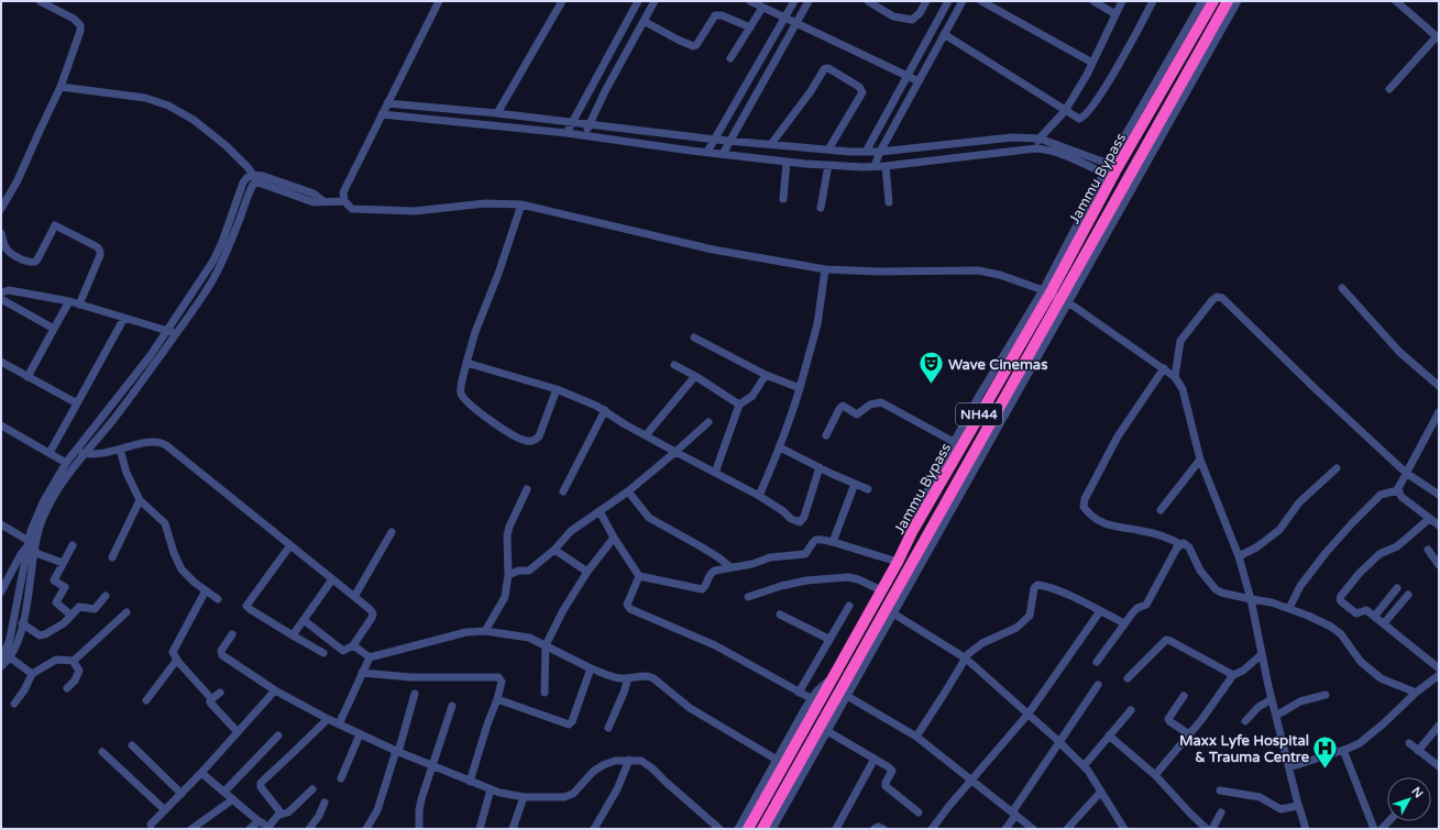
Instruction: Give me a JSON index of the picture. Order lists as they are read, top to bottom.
{
  "streets": {
    "highway": ["Jammu Bypass", "NH44"]
  },
  "places": {
    "theatre": ["Wave Cinemas"],
    "hospital": ["Maxx Lyfe Hospital & Trauma Centre"]
  },
  "north": "top right"
}
